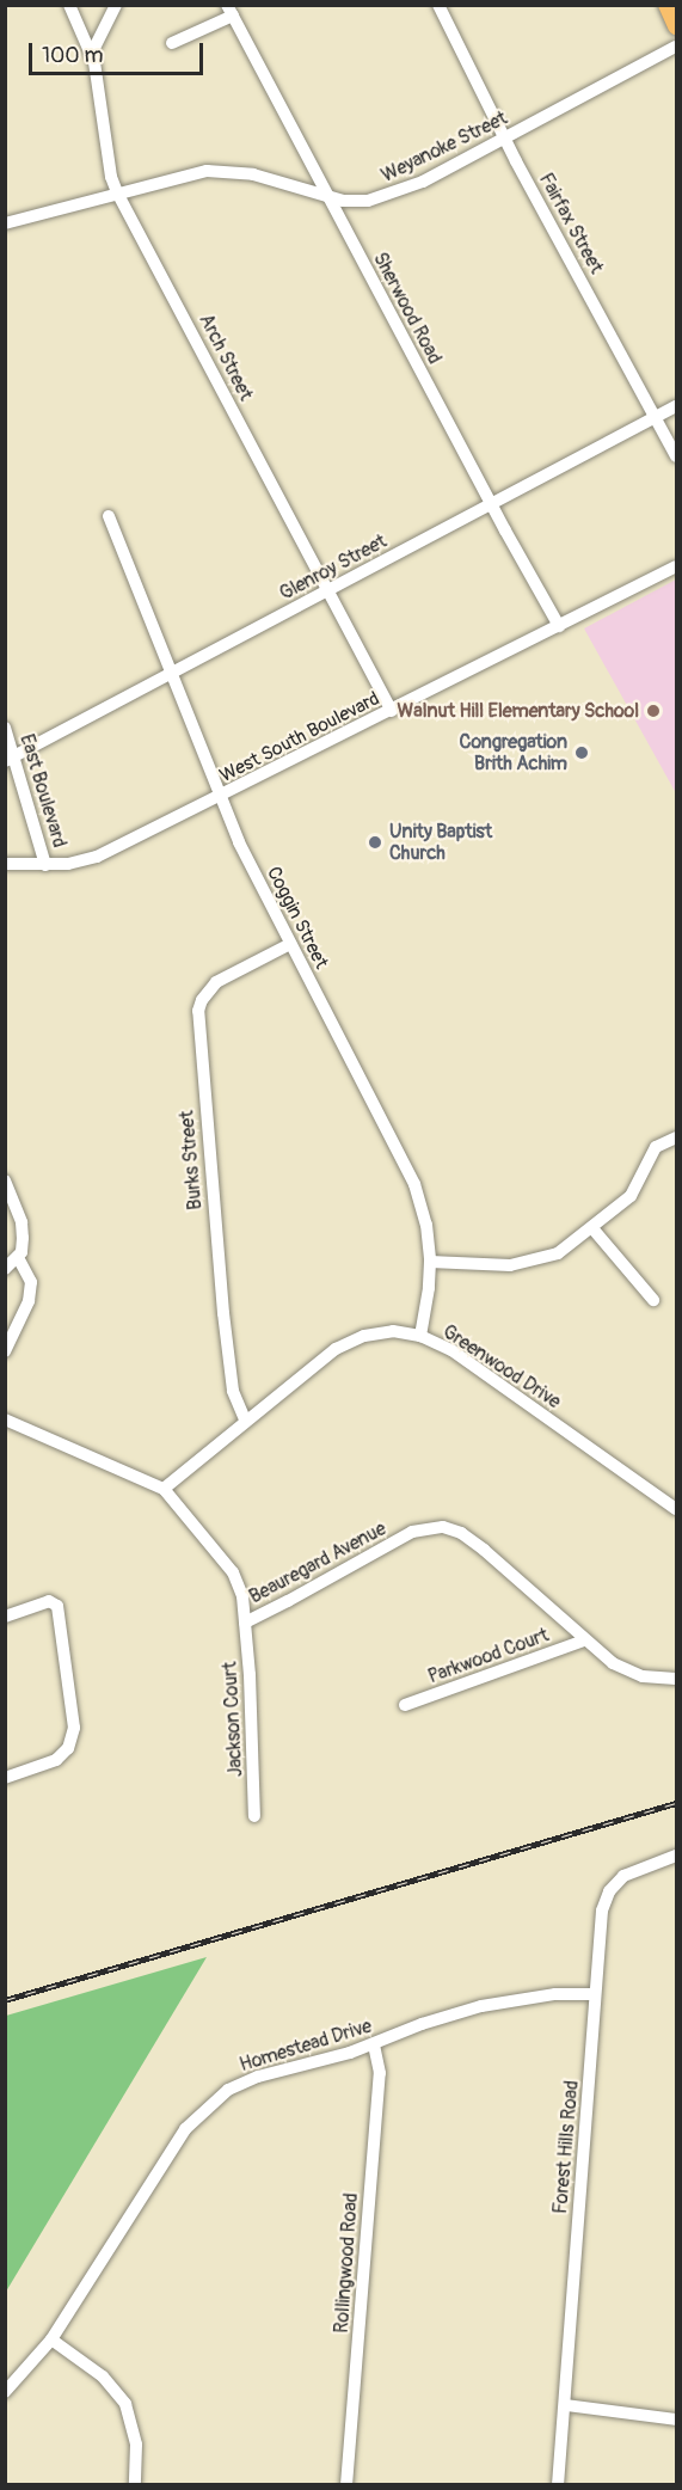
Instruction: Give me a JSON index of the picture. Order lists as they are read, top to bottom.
{
  "streets": {
    "street": [
      "Weyanoke Street",
      "Fairfax Street",
      "Sherwood Road",
      "Arch Street",
      "Glenroy Street",
      "West South Boulevard",
      "East Boulevard",
      "Coggin Street",
      "Burks Street",
      "Greenwood Drive",
      "Beauregard Avenue",
      "Parkwood Court",
      "Jackson Court",
      "Homestead Drive",
      "Forest Hills Road",
      "Rollingwood Road"
    ]
  },
  "crossings": [
    ["Weyanoke Street", "Fairfax Street"],
    ["Weyanoke Street", "Sherwood Road"],
    ["Weyanoke Street", "Arch Street"],
    ["Fairfax Street", "Glenroy Street"],
    ["Sherwood Road", "Glenroy Street"],
    ["Sherwood Road", "West South Boulevard"],
    ["Arch Street", "Glenroy Street"],
    ["Arch Street", "West South Boulevard"],
    ["Glenroy Street", "East Boulevard"],
    ["Glenroy Street", "Coggin Street"],
    ["West South Boulevard", "East Boulevard"],
    ["West South Boulevard", "Coggin Street"],
    ["Coggin Street", "Burks Street"],
    ["Coggin Street", "Greenwood Drive"],
    ["Burks Street", "Greenwood Drive"],
    ["Greenwood Drive", "Beauregard Avenue"],
    ["Beauregard Avenue", "Parkwood Court"],
    ["Beauregard Avenue", "Jackson Court"],
    ["Homestead Drive", "Forest Hills Road"],
    ["Homestead Drive", "Rollingwood Road"]
  ],
  "places": ["Walnut Hill Elementary School", "Congregation Brith Achim", "Unity Baptist Church"],
  "scale_bar": "100 m"
}
